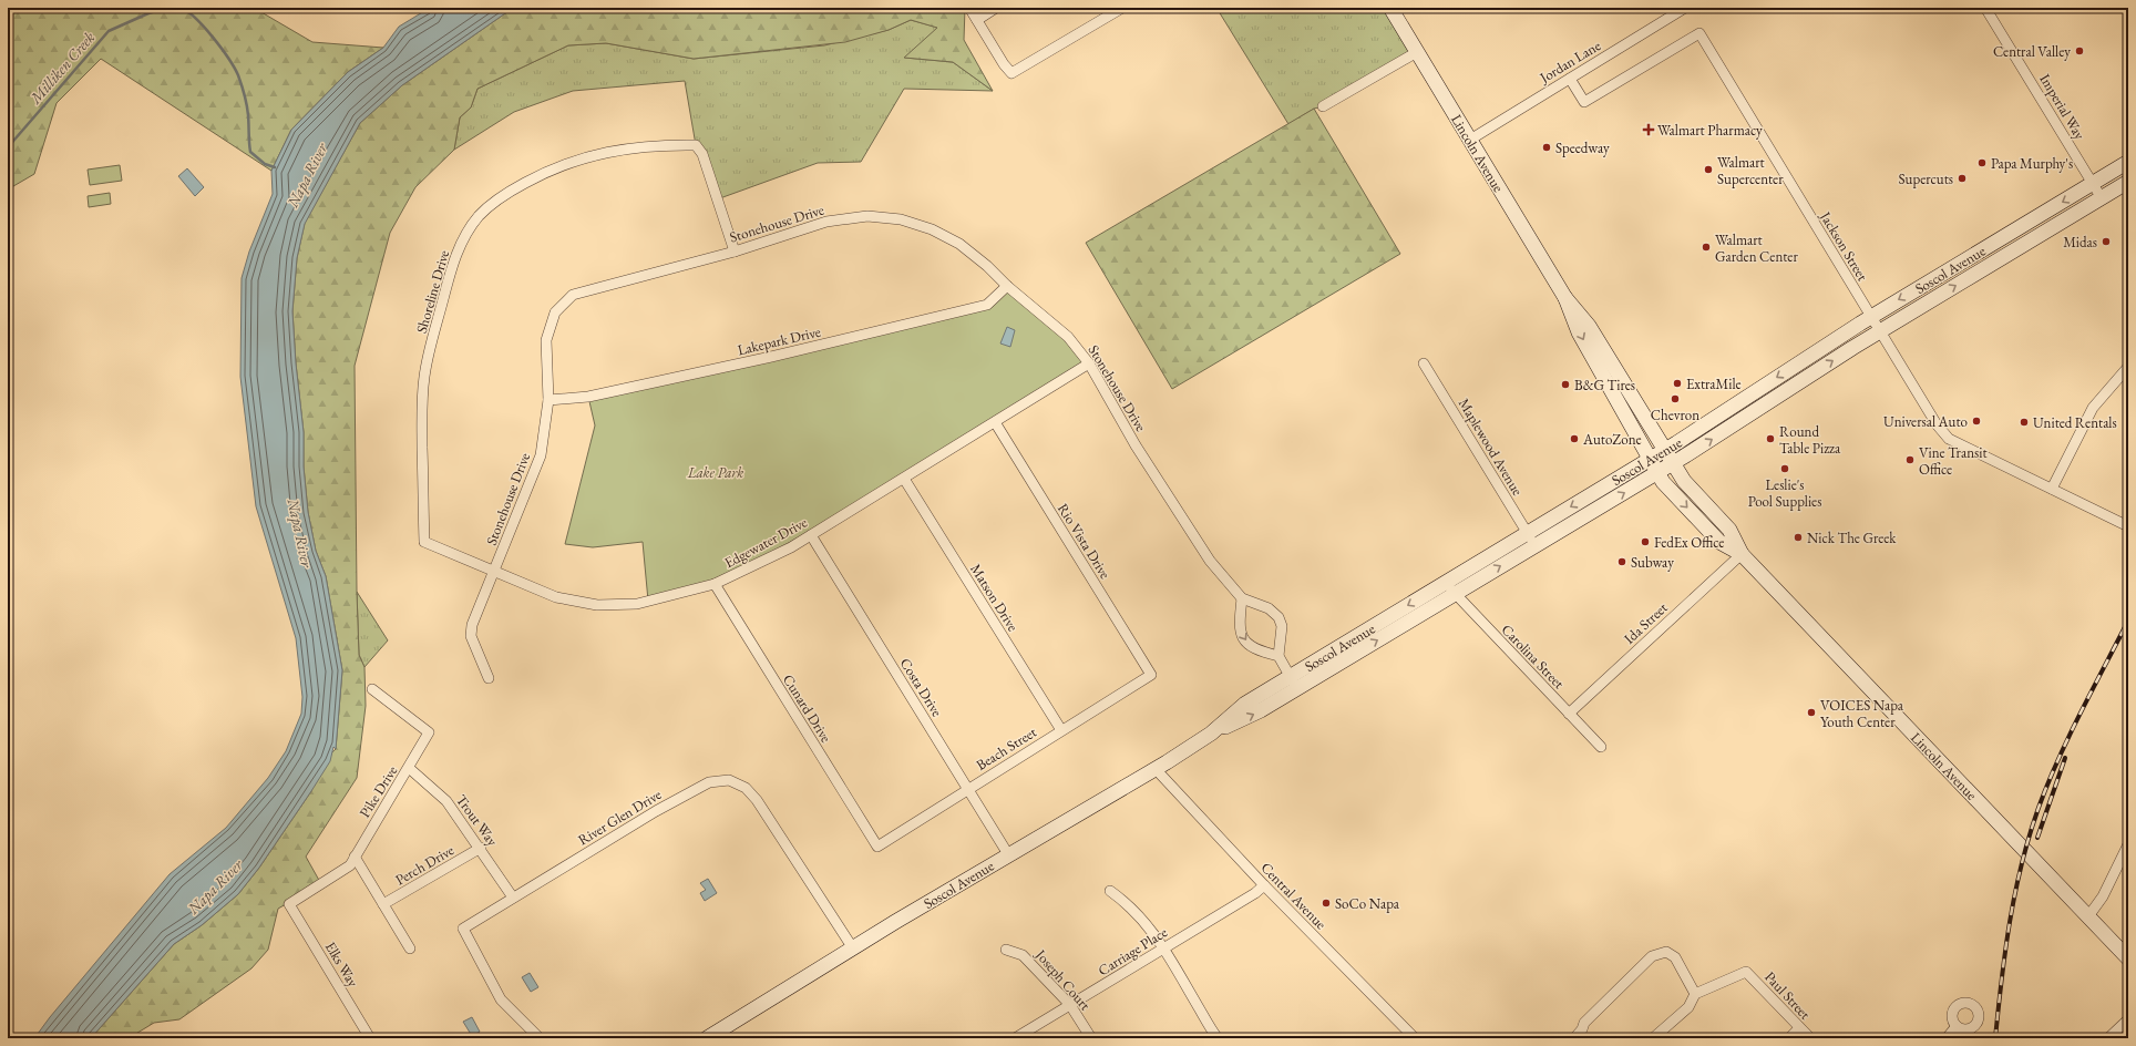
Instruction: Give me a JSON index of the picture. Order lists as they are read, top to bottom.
{
  "streets": {
    "main road": ["Lincoln Avenue", "Soscol Avenue"],
    "street": [
      "Jordan Lane",
      "Imperial Way",
      "Stonehouse Drive",
      "Jackson Street",
      "Shoreline Drive",
      "Lakepark Drive",
      "Maplewood Avenue",
      "Rio Vista Drive",
      "Edgewater Drive",
      "Matson Drive",
      "Ida Street",
      "Carolina Street",
      "Costa Drive",
      "Cunard Drive",
      "Beach Street",
      "Pike Drive",
      "River Glen Drive",
      "Trout Way",
      "Perch Drive",
      "Central Avenue",
      "Carriage Place",
      "Elks Way",
      "Joseph Court",
      "Paul Street"
    ]
  },
  "crossings": [
    ["Jordan Lane", "Lincoln Avenue"],
    ["Jordan Lane", "Jackson Street"],
    ["Imperial Way", "Soscol Avenue"],
    ["Lincoln Avenue", "Soscol Avenue"],
    ["Lincoln Avenue", "Ida Street"],
    ["Stonehouse Drive", "Shoreline Drive"],
    ["Stonehouse Drive", "Lakepark Drive"],
    ["Stonehouse Drive", "Edgewater Drive"],
    ["Jackson Street", "Soscol Avenue"],
    ["Soscol Avenue", "Maplewood Avenue"],
    ["Soscol Avenue", "Carolina Street"],
    ["Soscol Avenue", "Costa Drive"],
    ["Soscol Avenue", "River Glen Drive"],
    ["Soscol Avenue", "Central Avenue"],
    ["Shoreline Drive", "Edgewater Drive"],
    ["Rio Vista Drive", "Edgewater Drive"],
    ["Rio Vista Drive", "Beach Street"],
    ["Edgewater Drive", "Matson Drive"],
    ["Edgewater Drive", "Costa Drive"],
    ["Edgewater Drive", "Cunard Drive"],
    ["Matson Drive", "Beach Street"],
    ["Ida Street", "Carolina Street"],
    ["Costa Drive", "Beach Street"],
    ["Cunard Drive", "Beach Street"],
    ["Pike Drive", "Trout Way"],
    ["Pike Drive", "Elks Way"],
    ["River Glen Drive", "Trout Way"],
    ["Trout Way", "Perch Drive"],
    ["Central Avenue", "Carriage Place"],
    ["Carriage Place", "Joseph Court"]
  ],
  "water": ["Milliken Creek", "Napa River"],
  "parks": ["Lake Park"],
  "places": {
    "other": [
      "Central Valley",
      "Speedway",
      "Papa Murphy's",
      "Walmart Supercenter",
      "Supercuts",
      "Midas",
      "Walmart Garden Center",
      "ExtraMile",
      "B&G Tires",
      "Chevron",
      "Universal Auto",
      "United Rentals",
      "AutoZone",
      "Round Table Pizza",
      "Vine Transit Office",
      "Leslie's Pool Supplies",
      "Nick The Greek",
      "FedEx Office",
      "Subway",
      "VOICES Napa Youth Center",
      "SoCo Napa"
    ],
    "health": ["Walmart Pharmacy"]
  }
}
